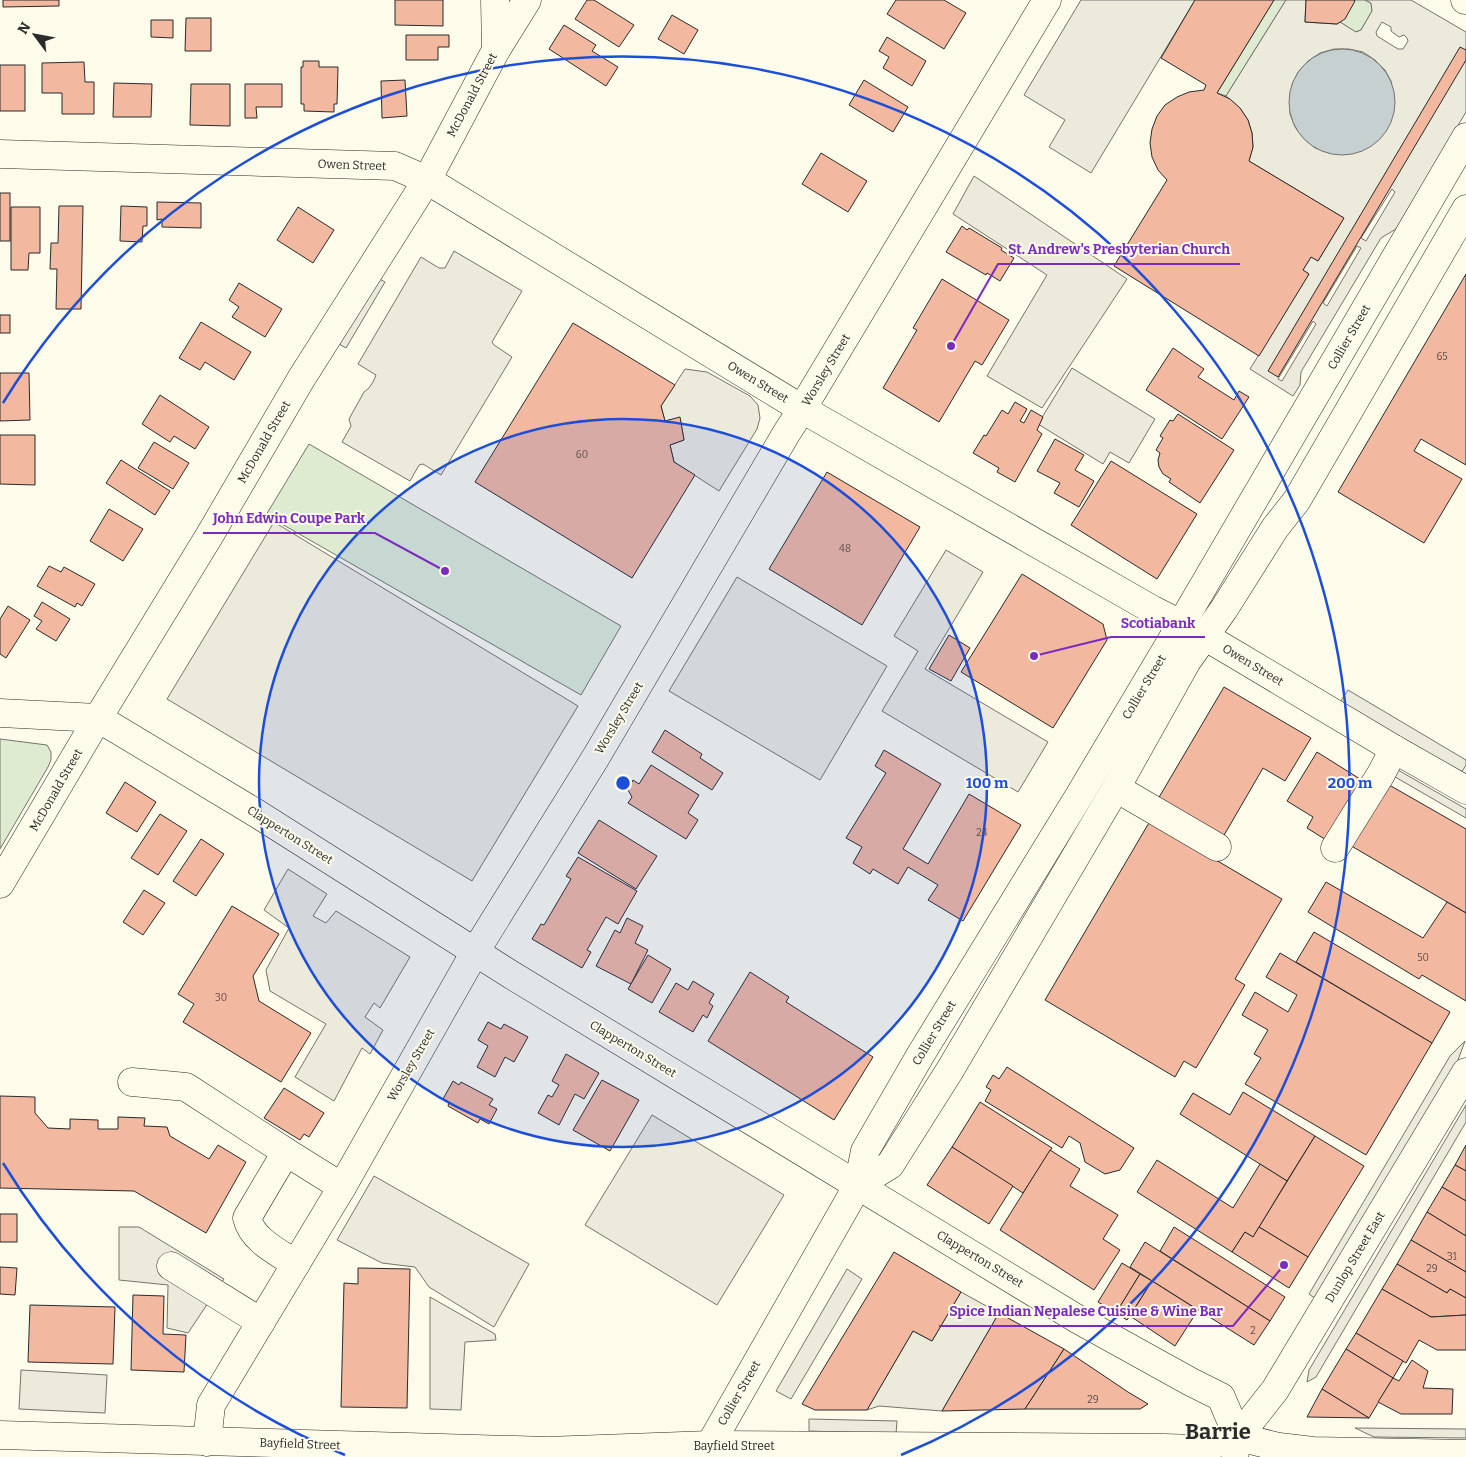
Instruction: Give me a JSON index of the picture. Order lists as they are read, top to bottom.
{
  "streets": {
    "street": [
      "McDonald Street",
      "Owen Street",
      "Collier Street",
      "Worsley Street",
      "Clapperton Street",
      "Dunlop Street East",
      "Bayfield Street"
    ]
  },
  "crossings": [
    ["McDonald Street", "Owen Street"],
    ["McDonald Street", "Clapperton Street"],
    ["Owen Street", "Collier Street"],
    ["Owen Street", "Worsley Street"],
    ["Collier Street", "Clapperton Street"],
    ["Collier Street", "Bayfield Street"],
    ["Worsley Street", "Clapperton Street"],
    ["Worsley Street", "Bayfield Street"],
    ["Clapperton Street", "Dunlop Street East"],
    ["Clapperton Street", "Bayfield Street"],
    ["Dunlop Street East", "Bayfield Street"]
  ],
  "districts": ["Barrie"],
  "places": [
    "St. Andrew's Presbyterian Church",
    "John Edwin Coupe Park",
    "Scotiabank",
    "Spice Indian Nepalese Cuisine & Wine Bar"
  ],
  "house_numbers": [
    "65",
    "60",
    "48",
    "24",
    "50",
    "30",
    "31",
    "29",
    "2",
    "29"
  ],
  "north": "top left",
  "rings": ["100 m", "200 m"]
}
